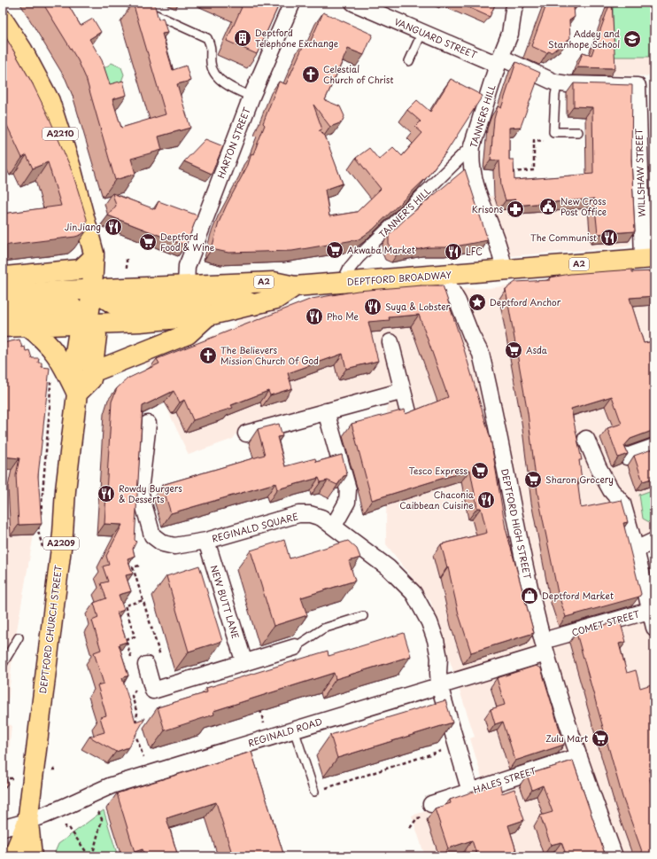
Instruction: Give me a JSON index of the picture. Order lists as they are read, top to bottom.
{
  "streets": {
    "main road": [
      "A2210",
      "A2",
      "DEPTFORD BROADWAY",
      "A2209",
      "DEPTFORD CHURCH STREET"
    ],
    "street": [
      "VANGUARD STREET",
      "TANNERS HILL",
      "HARTON STREET",
      "WILLSHAW STREET",
      "TANNER'S HILL",
      "DEPTFORD HIGH STREET",
      "REGINALD SQUARE",
      "NEW BUTT LANE",
      "COMET STREET",
      "REGINALD ROAD",
      "HALES STREET"
    ]
  },
  "crossings": [
    ["VANGUARD STREET", "TANNERS HILL"],
    ["VANGUARD STREET", "WILLSHAW STREET"],
    ["TANNERS HILL", "TANNER'S HILL"],
    ["TANNERS HILL", "A2"],
    ["TANNERS HILL", "DEPTFORD BROADWAY"],
    ["A2210", "A2"],
    ["A2210", "DEPTFORD BROADWAY"],
    ["A2210", "DEPTFORD CHURCH STREET"],
    ["HARTON STREET", "DEPTFORD BROADWAY"],
    ["WILLSHAW STREET", "A2"],
    ["TANNER'S HILL", "DEPTFORD BROADWAY"],
    ["A2", "DEPTFORD BROADWAY"],
    ["A2", "DEPTFORD CHURCH STREET"],
    ["DEPTFORD BROADWAY", "DEPTFORD HIGH STREET"],
    ["DEPTFORD BROADWAY", "DEPTFORD CHURCH STREET"],
    ["DEPTFORD HIGH STREET", "COMET STREET"],
    ["DEPTFORD HIGH STREET", "REGINALD ROAD"],
    ["DEPTFORD HIGH STREET", "HALES STREET"],
    ["REGINALD SQUARE", "NEW BUTT LANE"],
    ["REGINALD SQUARE", "REGINALD ROAD"],
    ["REGINALD SQUARE", "HALES STREET"],
    ["COMET STREET", "REGINALD ROAD"],
    ["DEPTFORD CHURCH STREET", "REGINALD ROAD"]
  ],
  "places": {
    "building": ["Deptford Telephone Exchange"],
    "school or university": ["Addey and Stanhope School"],
    "church": ["Celestial Church of Christ", "The Believers Mission Church Of God"],
    "public building": ["New Cross Post Office"],
    "pharmacy": ["Krisons"],
    "restaurant": [
      "JinJiang",
      "The Communist",
      "LFC",
      "Suya & Lobster",
      "Pho Me",
      "Rowdy Burgers & Desserts",
      "Chaconia Caibbean Cuisine"
    ],
    "supermarket": [
      "Deptford Food & Wine",
      "Akwaba Market",
      "Asda",
      "Tesco Express",
      "Sharon Grocery",
      "Zulu Mart"
    ],
    "place": ["Deptford Anchor"],
    "shop": ["Deptford Market"]
  }
}
